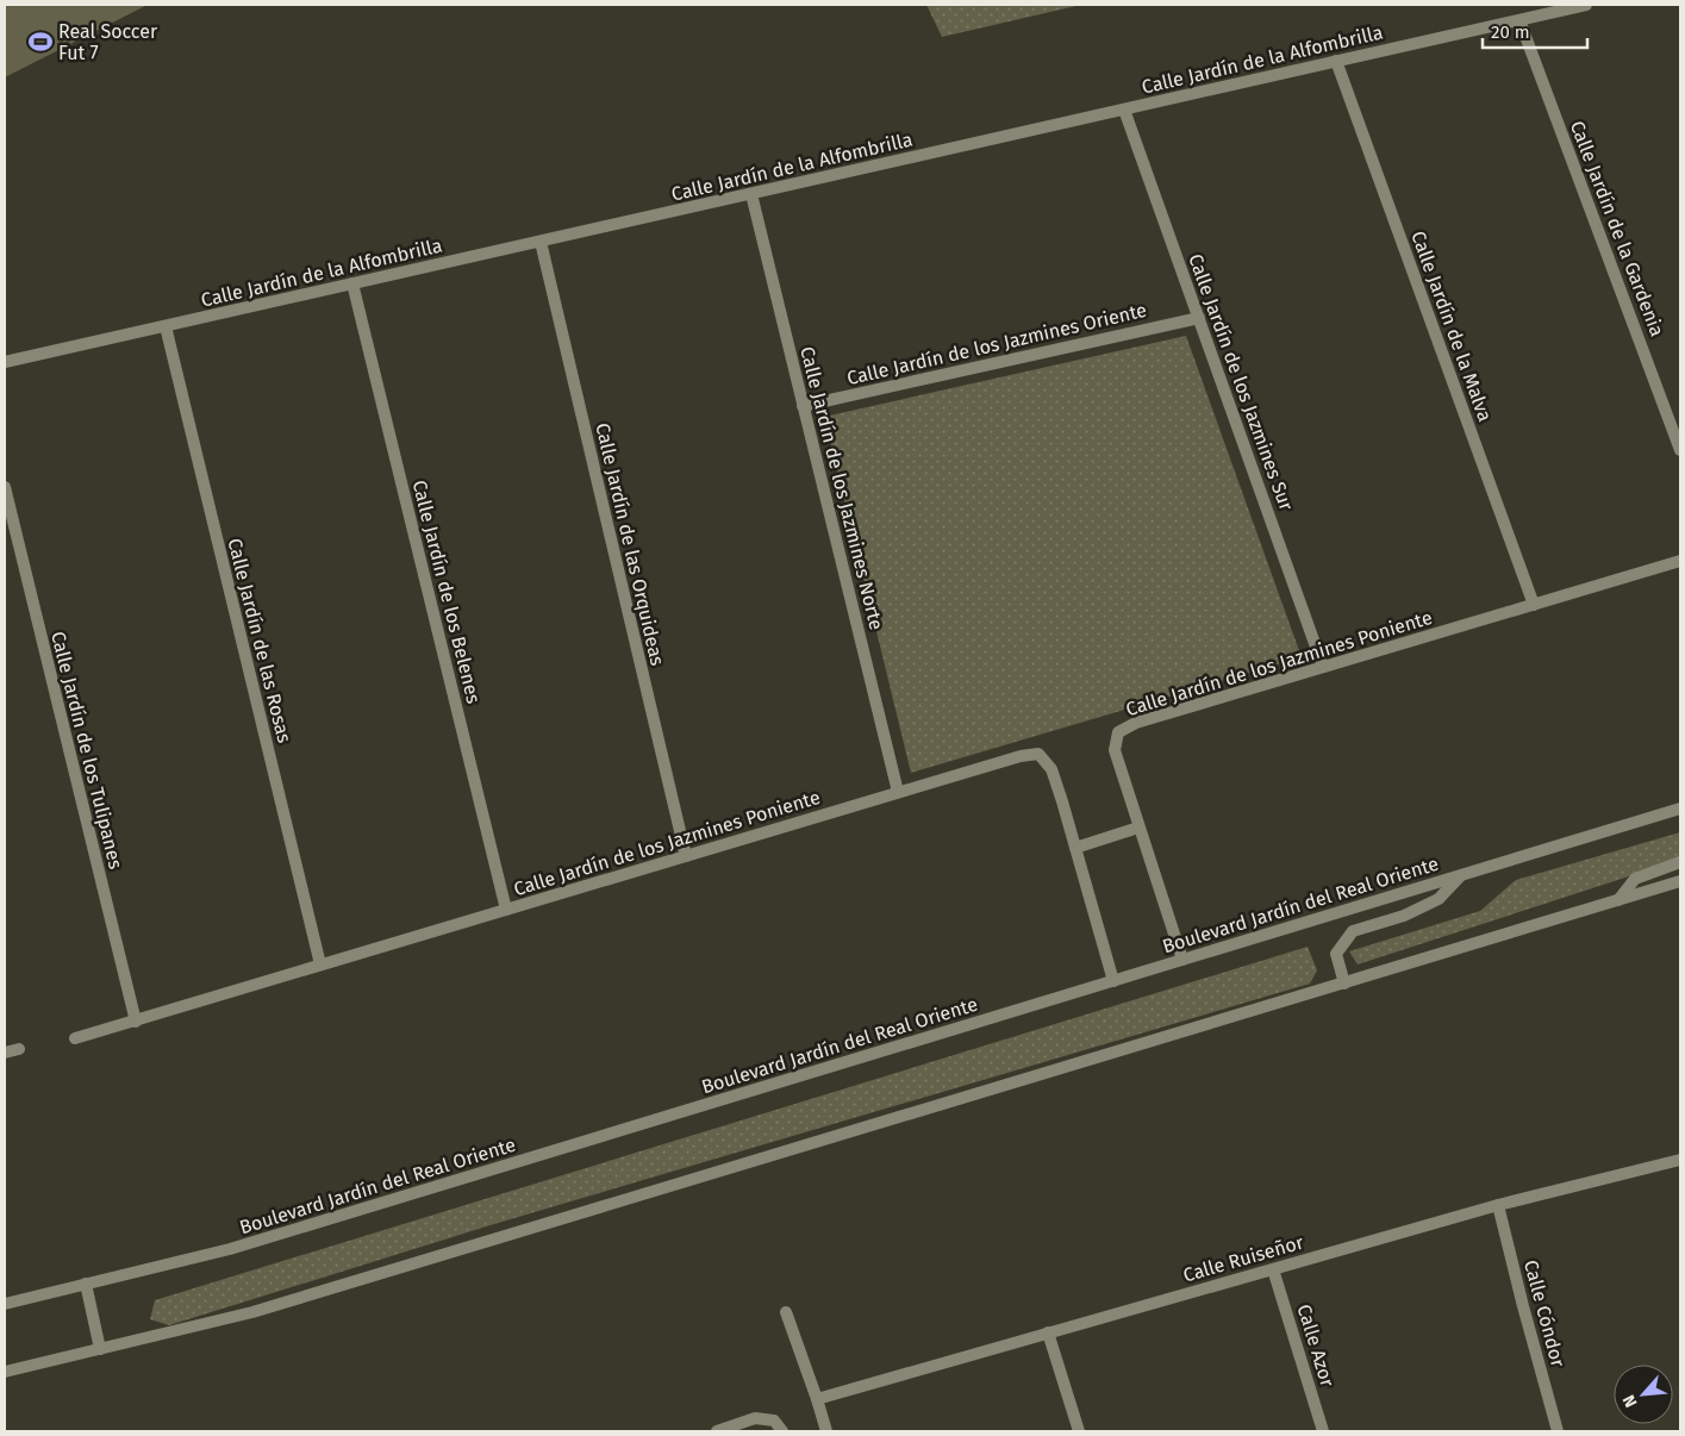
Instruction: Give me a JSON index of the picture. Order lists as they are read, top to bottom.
{
  "streets": {
    "street": [
      "Calle Jardín de la Alfombrilla",
      "Calle Jardín de la Gardenia",
      "Calle Jardín de la Malva",
      "Calle Jardín de los Jazmines Oriente",
      "Calle Jardín de los Jazmines Sur",
      "Calle Jardín de los Jazmines Norte",
      "Calle Jardín de las Orquideas",
      "Calle Jardín de los Belenes",
      "Calle Jardín de las Rosas",
      "Calle Jardín de los Jazmines Poniente",
      "Calle Jardín de los Tulipanes",
      "Boulevard Jardín del Real Oriente",
      "Calle Ruiseñor",
      "Calle Cóndor",
      "Calle Azor"
    ]
  },
  "crossings": [
    ["Calle Jardín de la Alfombrilla", "Calle Jardín de la Gardenia"],
    ["Calle Jardín de la Alfombrilla", "Calle Jardín de la Malva"],
    ["Calle Jardín de la Alfombrilla", "Calle Jardín de los Jazmines Sur"],
    ["Calle Jardín de la Alfombrilla", "Calle Jardín de los Jazmines Norte"],
    ["Calle Jardín de la Alfombrilla", "Calle Jardín de las Orquideas"],
    ["Calle Jardín de la Alfombrilla", "Calle Jardín de los Belenes"],
    ["Calle Jardín de la Alfombrilla", "Calle Jardín de las Rosas"],
    ["Calle Jardín de la Malva", "Calle Jardín de los Jazmines Poniente"],
    ["Calle Jardín de los Jazmines Oriente", "Calle Jardín de los Jazmines Sur"],
    ["Calle Jardín de los Jazmines Oriente", "Calle Jardín de los Jazmines Norte"],
    ["Calle Jardín de los Jazmines Sur", "Calle Jardín de los Jazmines Poniente"],
    ["Calle Jardín de los Jazmines Norte", "Calle Jardín de los Jazmines Poniente"],
    ["Calle Jardín de las Orquideas", "Calle Jardín de los Jazmines Poniente"],
    ["Calle Jardín de los Belenes", "Calle Jardín de los Jazmines Poniente"],
    ["Calle Jardín de las Rosas", "Calle Jardín de los Jazmines Poniente"],
    ["Calle Jardín de los Jazmines Poniente", "Calle Jardín de los Tulipanes"],
    ["Calle Jardín de los Jazmines Poniente", "Boulevard Jardín del Real Oriente"],
    ["Calle Ruiseñor", "Calle Cóndor"],
    ["Calle Ruiseñor", "Calle Azor"]
  ],
  "places": {
    "sports": ["Real Soccer Fut 7"]
  },
  "scale_bar": "20 m",
  "north": "bottom left"
}
